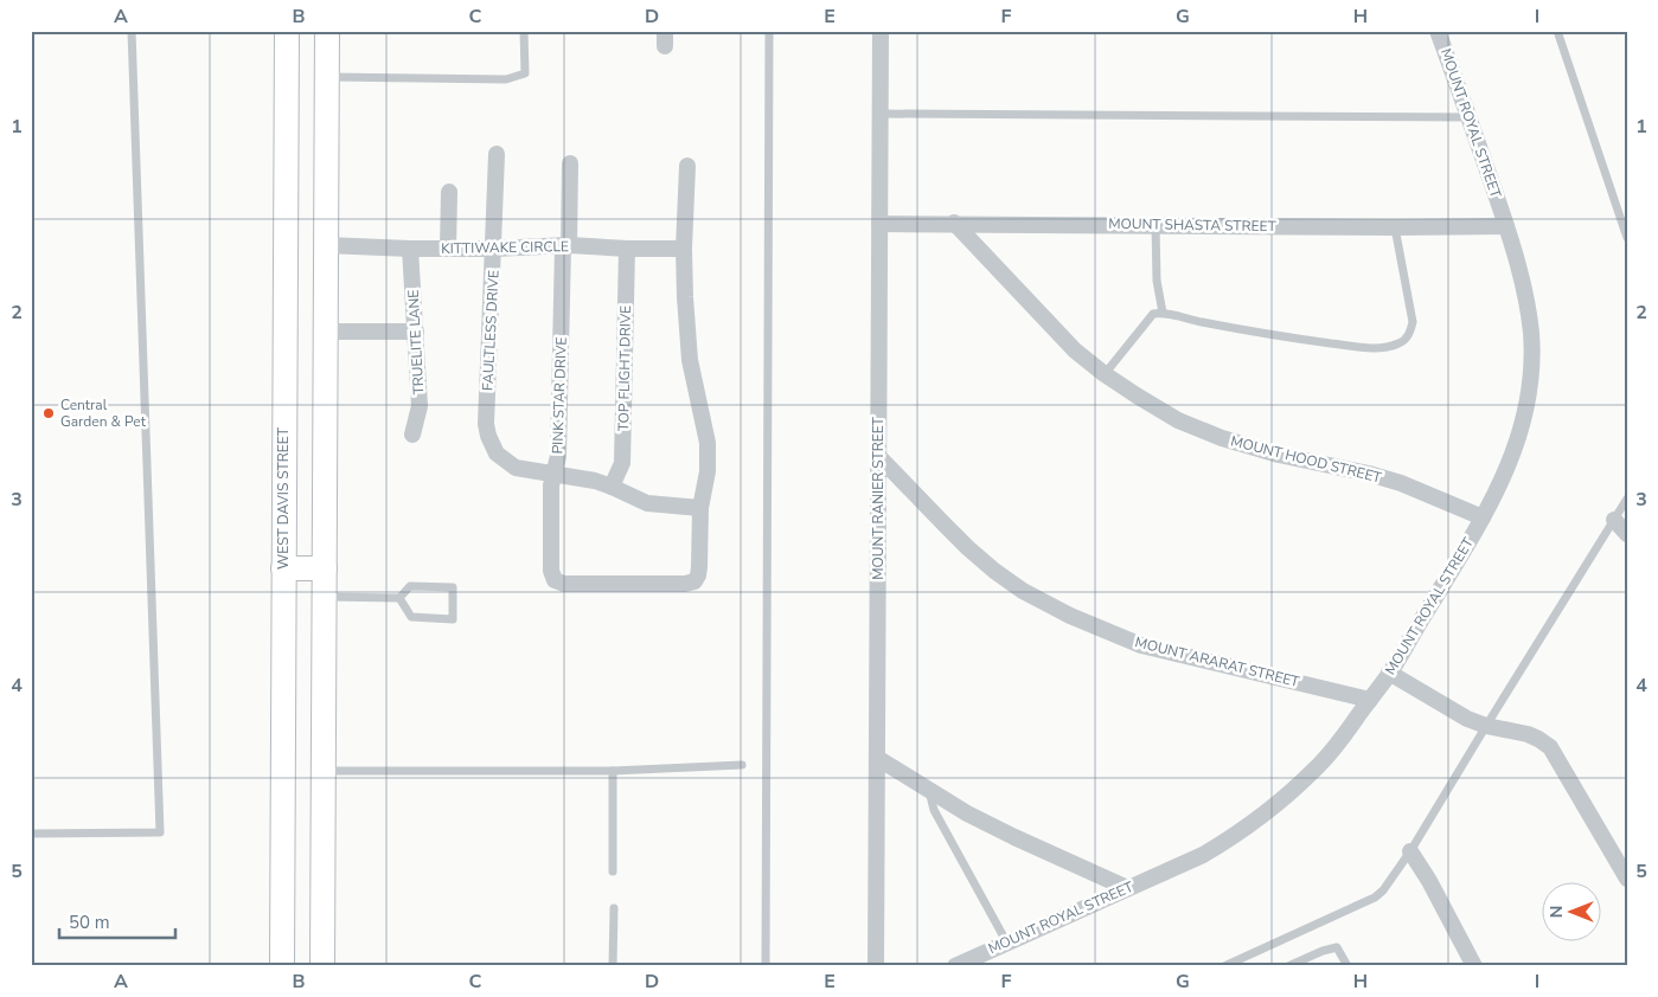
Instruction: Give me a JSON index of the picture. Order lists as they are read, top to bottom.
{
  "streets": {
    "main road": ["WEST DAVIS STREET"],
    "street": [
      "MOUNT ROYAL STREET",
      "MOUNT SHASTA STREET",
      "KITTIWAKE CIRCLE",
      "FAULTLESS DRIVE",
      "TRUELITE LANE",
      "TOP FLIGHT DRIVE",
      "PINK STAR DRIVE",
      "MOUNT HOOD STREET",
      "MOUNT RANIER STREET",
      "MOUNT ARARAT STREET"
    ]
  },
  "crossings": [
    ["MOUNT ROYAL STREET", "MOUNT SHASTA STREET"],
    ["MOUNT ROYAL STREET", "MOUNT HOOD STREET"],
    ["MOUNT ROYAL STREET", "MOUNT ARARAT STREET"],
    ["MOUNT SHASTA STREET", "MOUNT HOOD STREET"],
    ["MOUNT SHASTA STREET", "MOUNT RANIER STREET"],
    ["KITTIWAKE CIRCLE", "FAULTLESS DRIVE"],
    ["KITTIWAKE CIRCLE", "TRUELITE LANE"],
    ["KITTIWAKE CIRCLE", "TOP FLIGHT DRIVE"],
    ["KITTIWAKE CIRCLE", "PINK STAR DRIVE"],
    ["FAULTLESS DRIVE", "PINK STAR DRIVE"],
    ["MOUNT RANIER STREET", "MOUNT ARARAT STREET"]
  ],
  "places": ["Central Garden & Pet"],
  "scale_bar": "50 m",
  "north": "left",
  "grid": {
    "columns": [
      "A",
      "B",
      "C",
      "D",
      "E",
      "F",
      "G",
      "H",
      "I"
    ],
    "rows": [
      "1",
      "2",
      "3",
      "4",
      "5"
    ]
  }
}
